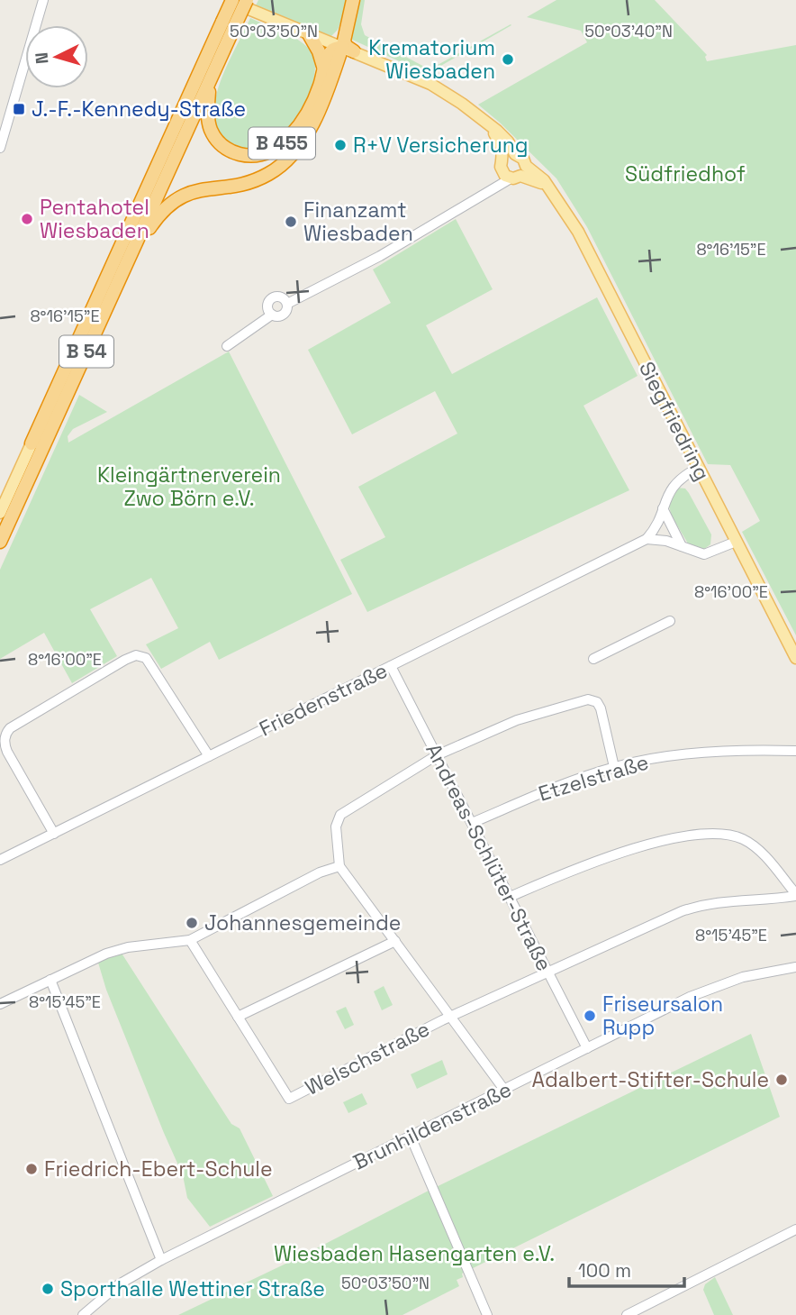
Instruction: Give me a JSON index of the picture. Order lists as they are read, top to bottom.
{
  "streets": {
    "highway": ["B 455", "B 54"],
    "main road": ["Siegfriedring"],
    "street": [
      "Friedenstraße",
      "Etzelstraße",
      "Andreas-Schlüter-Straße",
      "Welschstraße",
      "Brunhildenstraße"
    ]
  },
  "crossings": [
    ["B 455", "B 54"],
    ["B 455", "Siegfriedring"],
    ["B 54", "Siegfriedring"],
    ["Friedenstraße", "Andreas-Schlüter-Straße"],
    ["Etzelstraße", "Andreas-Schlüter-Straße"],
    ["Andreas-Schlüter-Straße", "Welschstraße"],
    ["Andreas-Schlüter-Straße", "Brunhildenstraße"]
  ],
  "parks": ["Südfriedhof", "Kleingärtnerverein Zwo Börn e.V.", "Wiesbaden Hasengarten e.V."],
  "places": {
    "other": [
      "Krematorium Wiesbaden",
      "R+V Versicherung",
      "Pentahotel Wiesbaden",
      "Finanzamt Wiesbaden",
      "Johannesgemeinde",
      "Friseursalon Rupp",
      "Adalbert-Stifter-Schule",
      "Friedrich-Ebert-Schule",
      "Sporthalle Wettiner Straße"
    ],
    "transit": ["J.-F.-Kennedy-Straße"]
  },
  "scale_bar": "100 m",
  "north": "left",
  "coordinates": [
    "50°03'50\"N",
    "50°03'40\"N",
    "8°16'15\"E",
    "8°16'00\"E",
    "8°15'45\"E"
  ]
}
